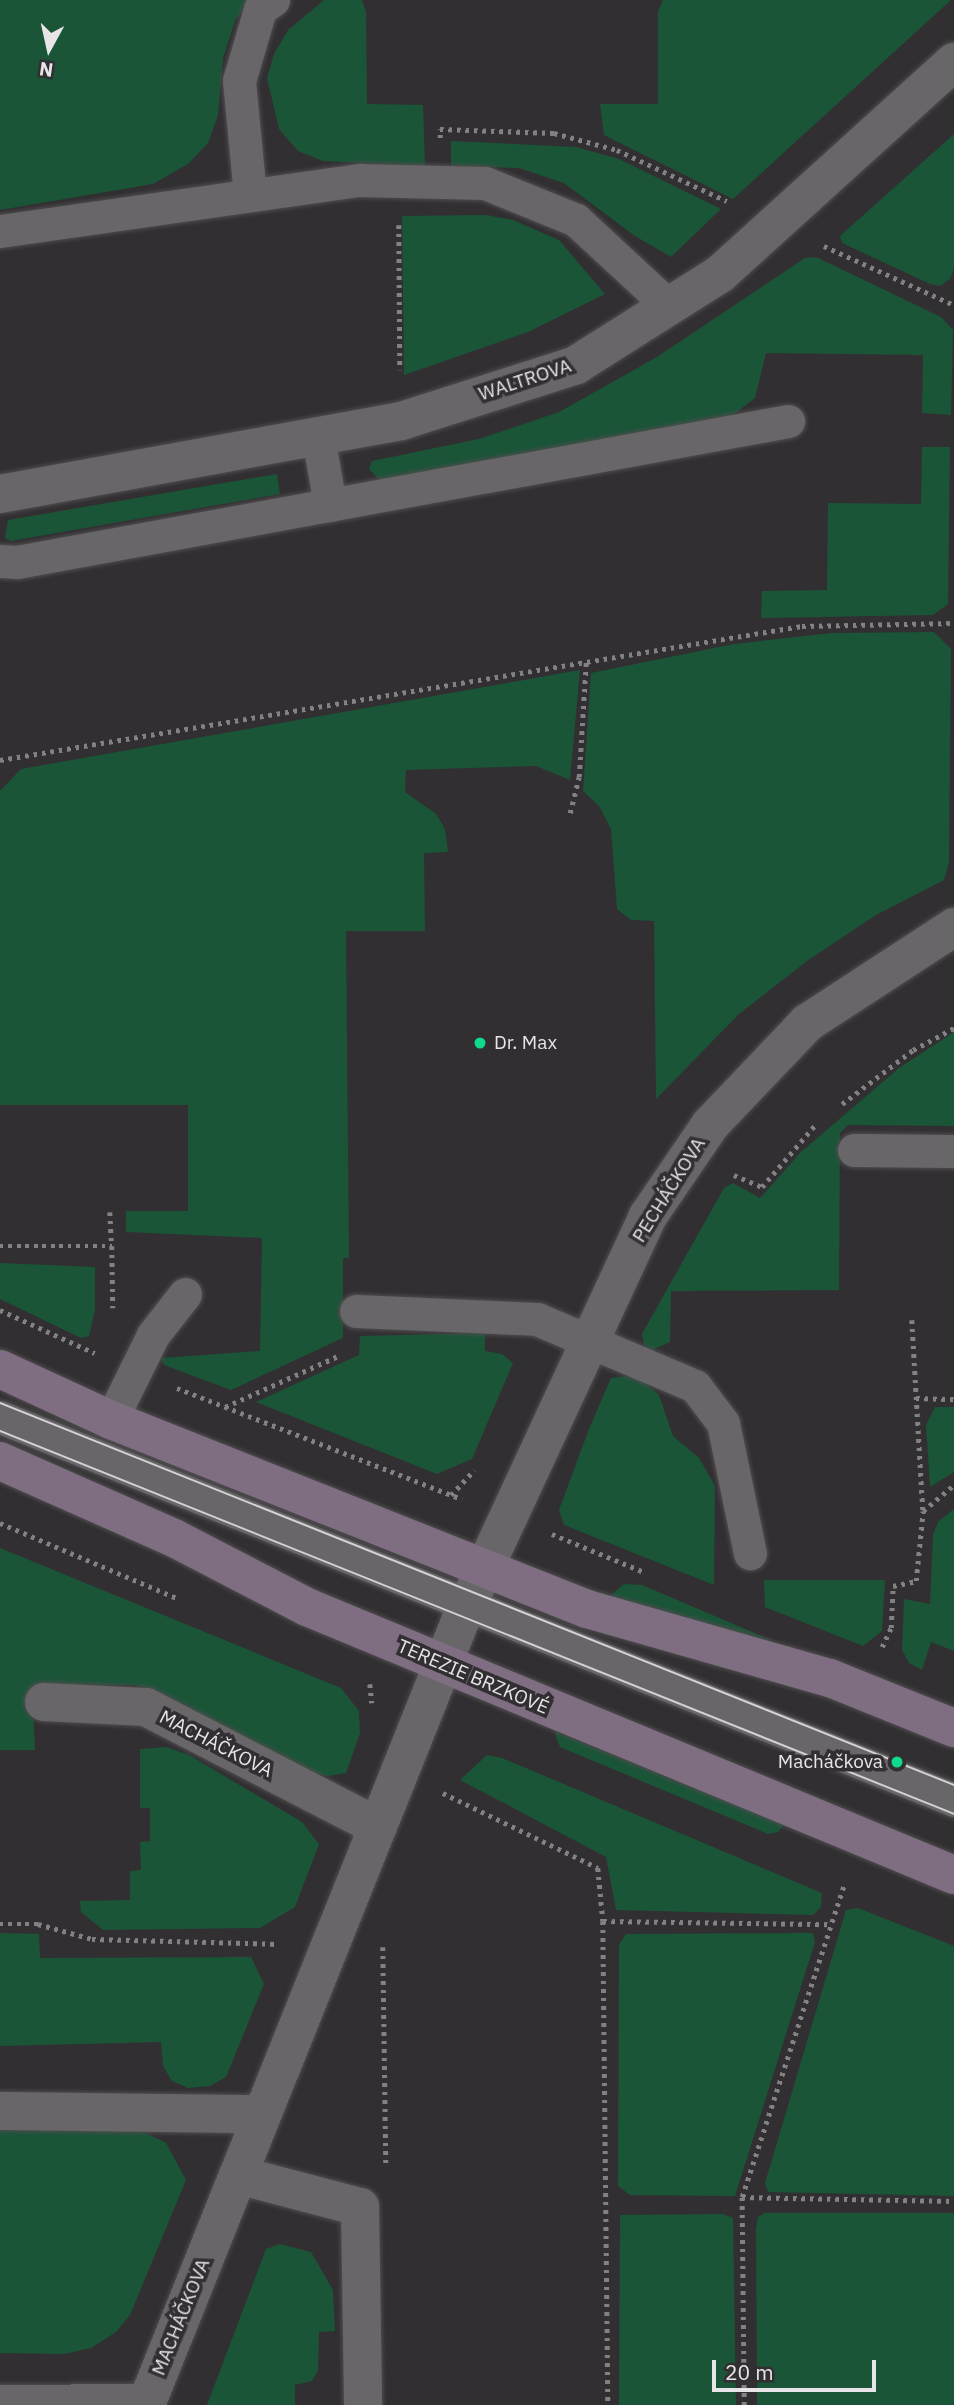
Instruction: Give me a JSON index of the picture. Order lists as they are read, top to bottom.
{
  "streets": {
    "street": [
      "WALTROVA",
      "PECHÁČKOVA",
      "TEREZIE BRZKOVÉ",
      "MACHÁČKOVA"
    ]
  },
  "crossings": [
    ["PECHÁČKOVA", "MACHÁČKOVA"],
    ["TEREZIE BRZKOVÉ", "MACHÁČKOVA"]
  ],
  "places": ["Dr. Max", "Macháčkova"],
  "scale_bar": "20 m",
  "north": "bottom"
}
